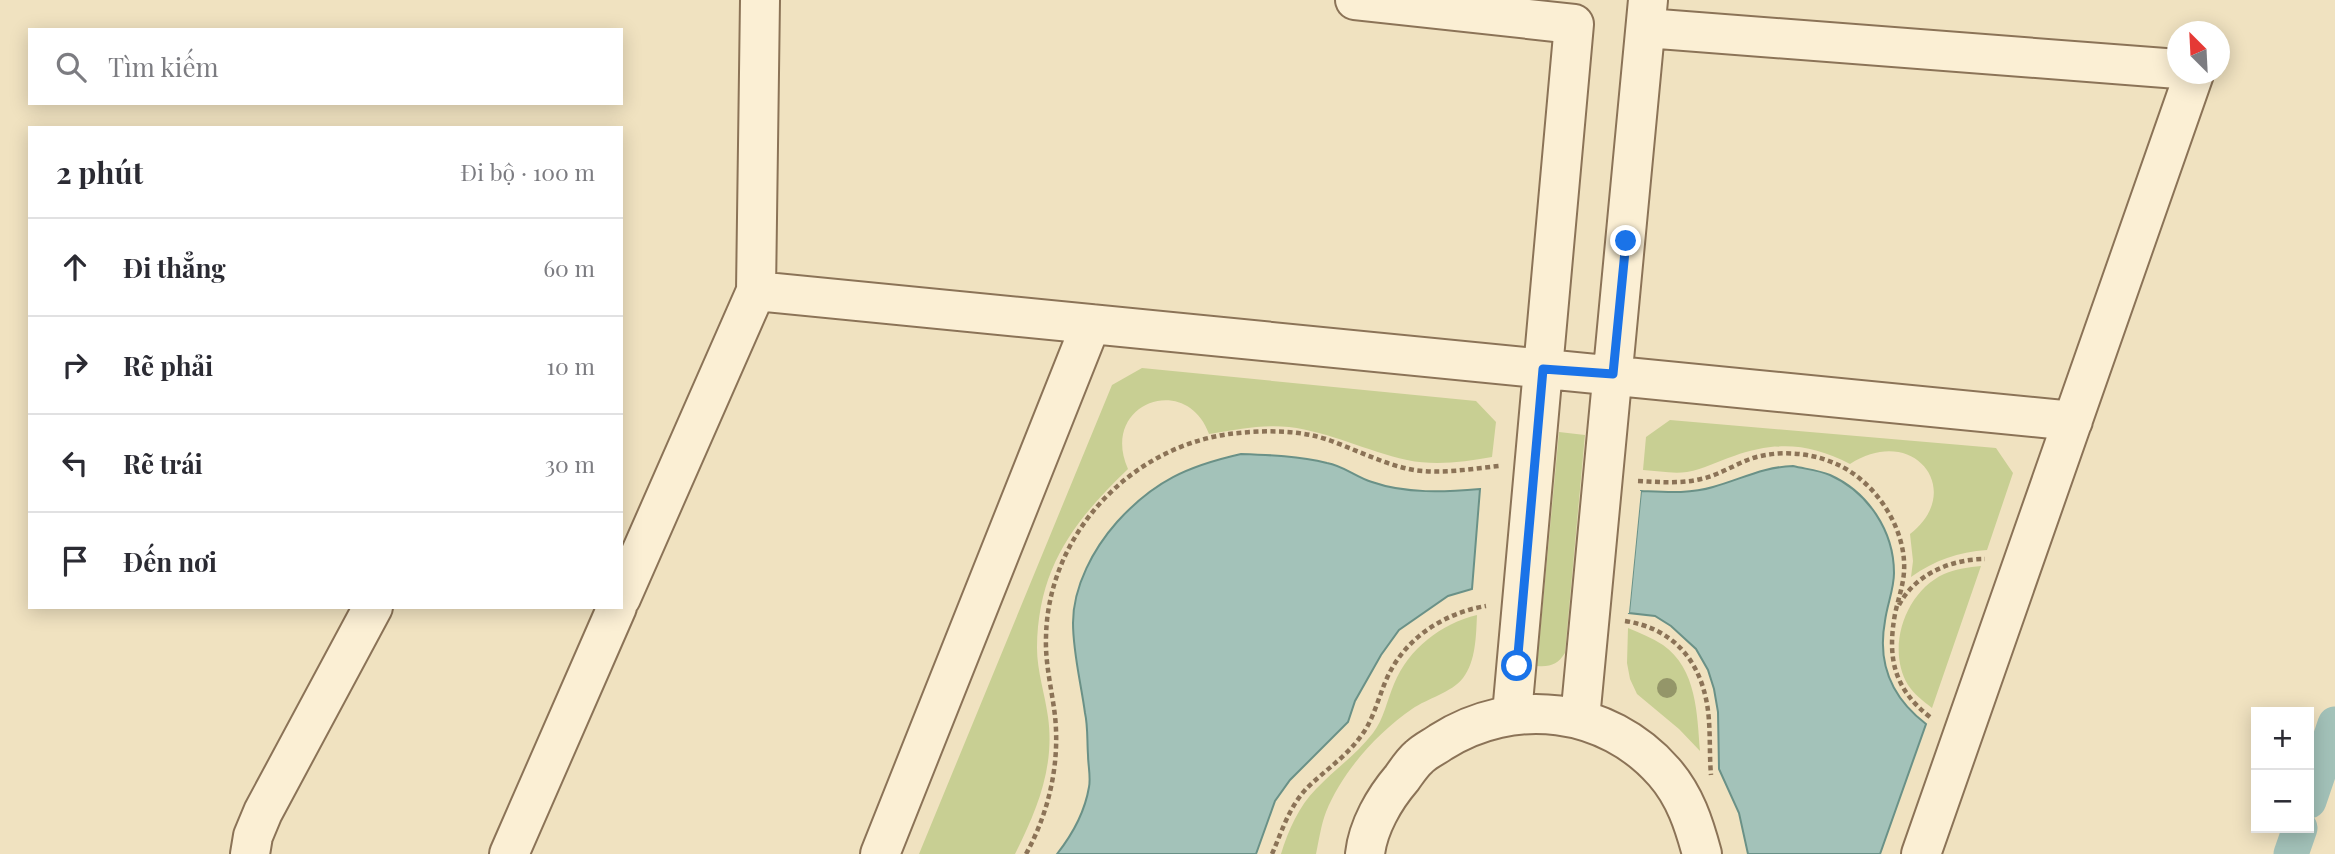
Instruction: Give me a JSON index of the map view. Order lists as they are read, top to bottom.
{
  "north": "top left",
  "page": {
    "search": "Tìm kiếm",
    "heading": ["2 phút", "Đi bộ · 100 m"],
    "list": [
      ["Đi thẳng", "60 m"],
      ["Rẽ phải", "10 m"],
      ["Rẽ trái", "30 m"],
      "Đến nơi"
    ],
    "map_buttons": ["+", "−"]
  }
}
